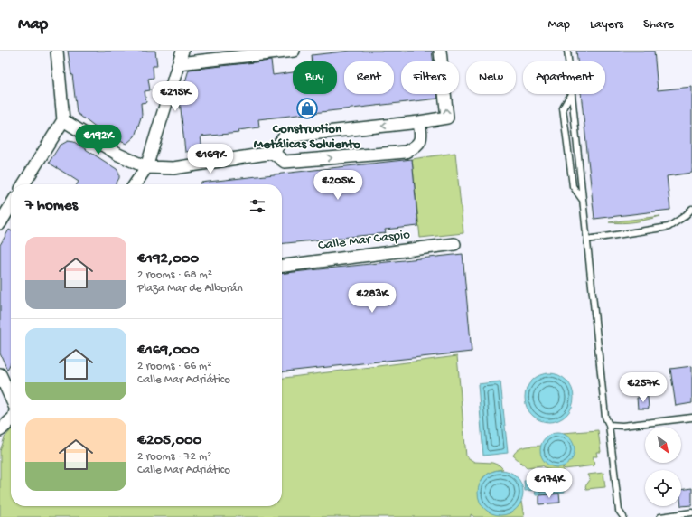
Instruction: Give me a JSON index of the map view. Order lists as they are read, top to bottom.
{
  "streets": {
    "street": ["Calle Mar Caspio"]
  },
  "places": {
    "shop": ["Construction Metálicas Solviento"]
  },
  "north": "bottom right",
  "page": {
    "header": "Map",
    "nav": ["Map", "Layers", "Share"],
    "chip": [
      "Buy",
      "Rent",
      "Filters",
      "New",
      "Apartment"
    ],
    "price": [
      "€215K",
      "€192K",
      "€169K",
      "€205K",
      "€283K",
      "€257K",
      "€174K"
    ],
    "heading": "7 homes",
    "list": [
      {
        "name": "€192,000",
        "note": "2 rooms · 68 m² · Plaza Mar de Alborán"
      },
      {
        "name": "€169,000",
        "note": "2 rooms · 66 m² · Calle Mar Adriático"
      },
      {
        "name": "€205,000",
        "note": "2 rooms · 72 m² · Calle Mar Adriático"
      }
    ]
  }
}
